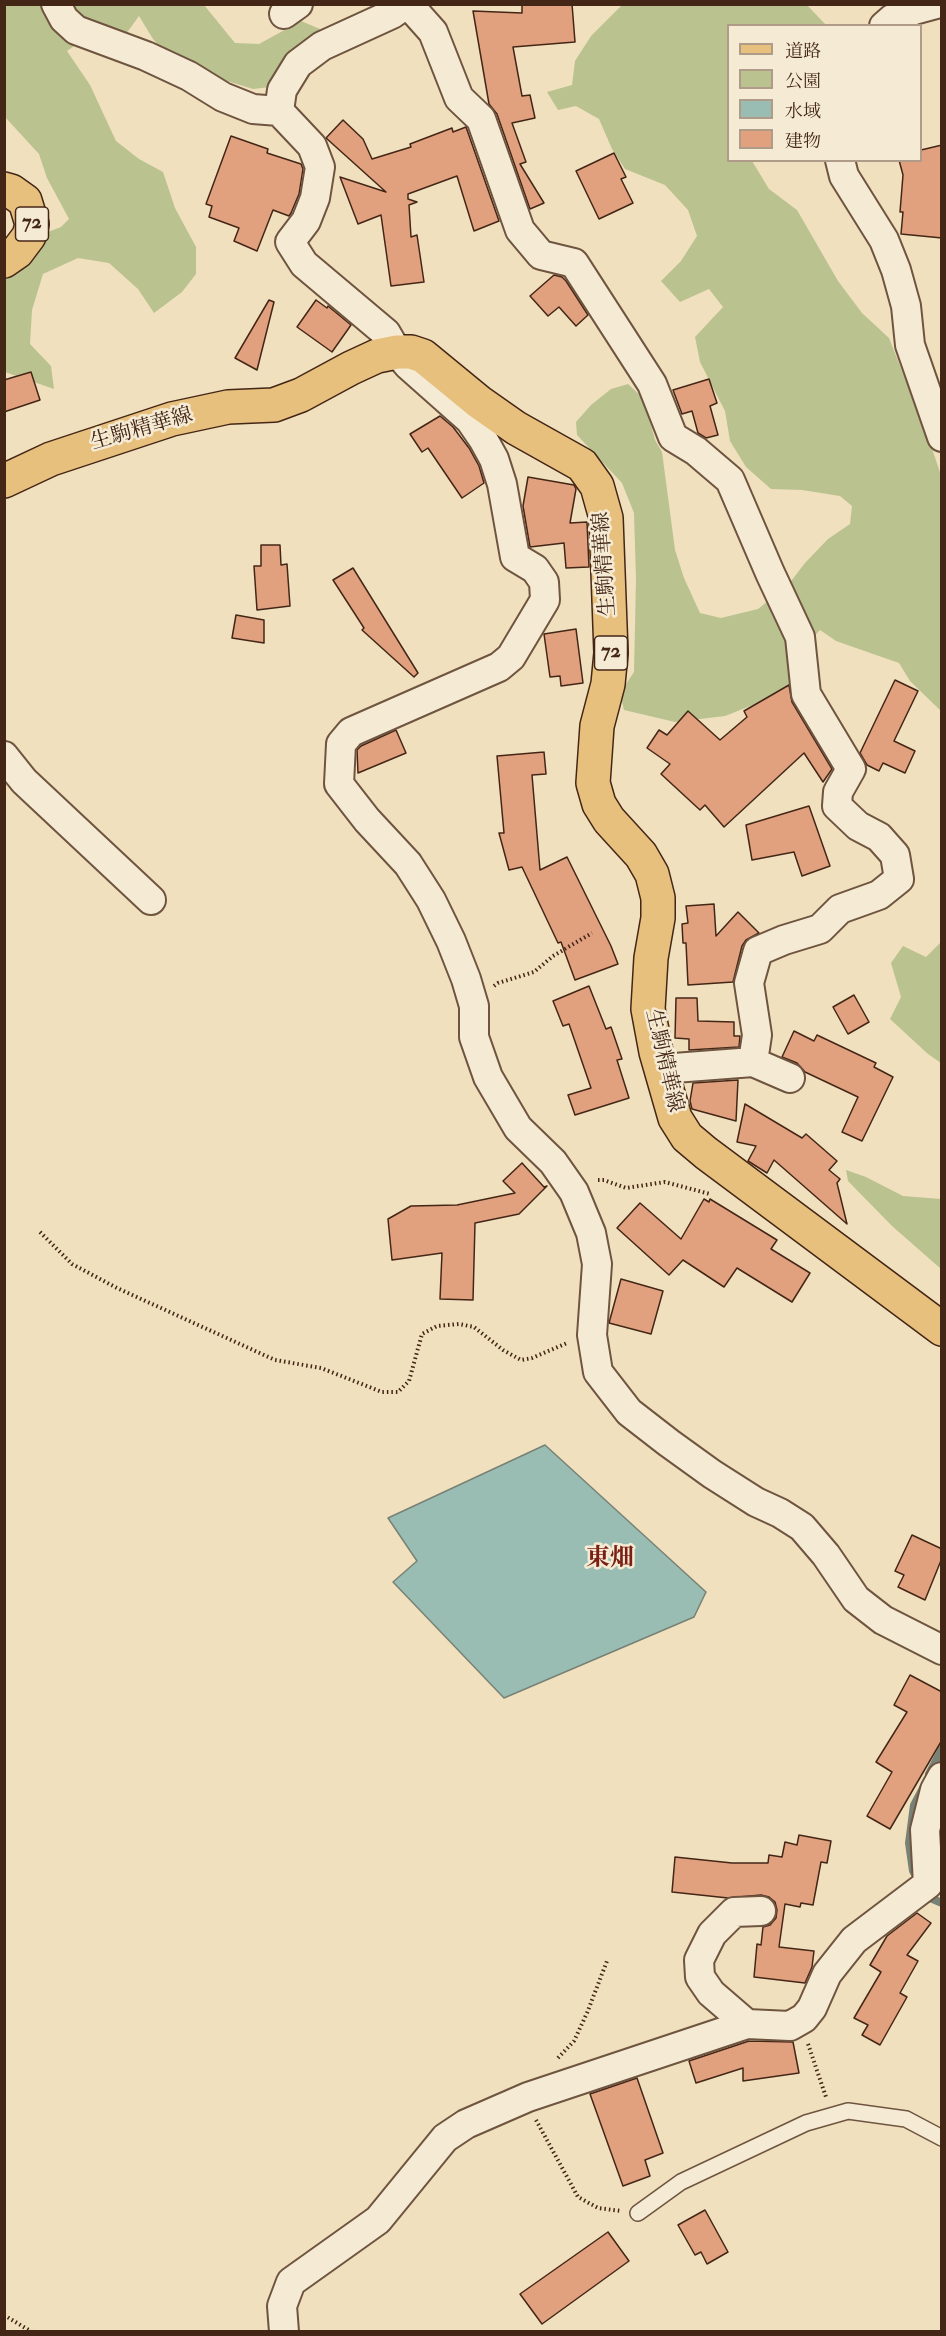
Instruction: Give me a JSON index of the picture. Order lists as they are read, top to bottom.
{
  "streets": {
    "main road": ["72", "生駒精華線"]
  },
  "districts": ["東畑"],
  "legend": [
    "道路",
    "公園",
    "水域",
    "建物"
  ]
}
